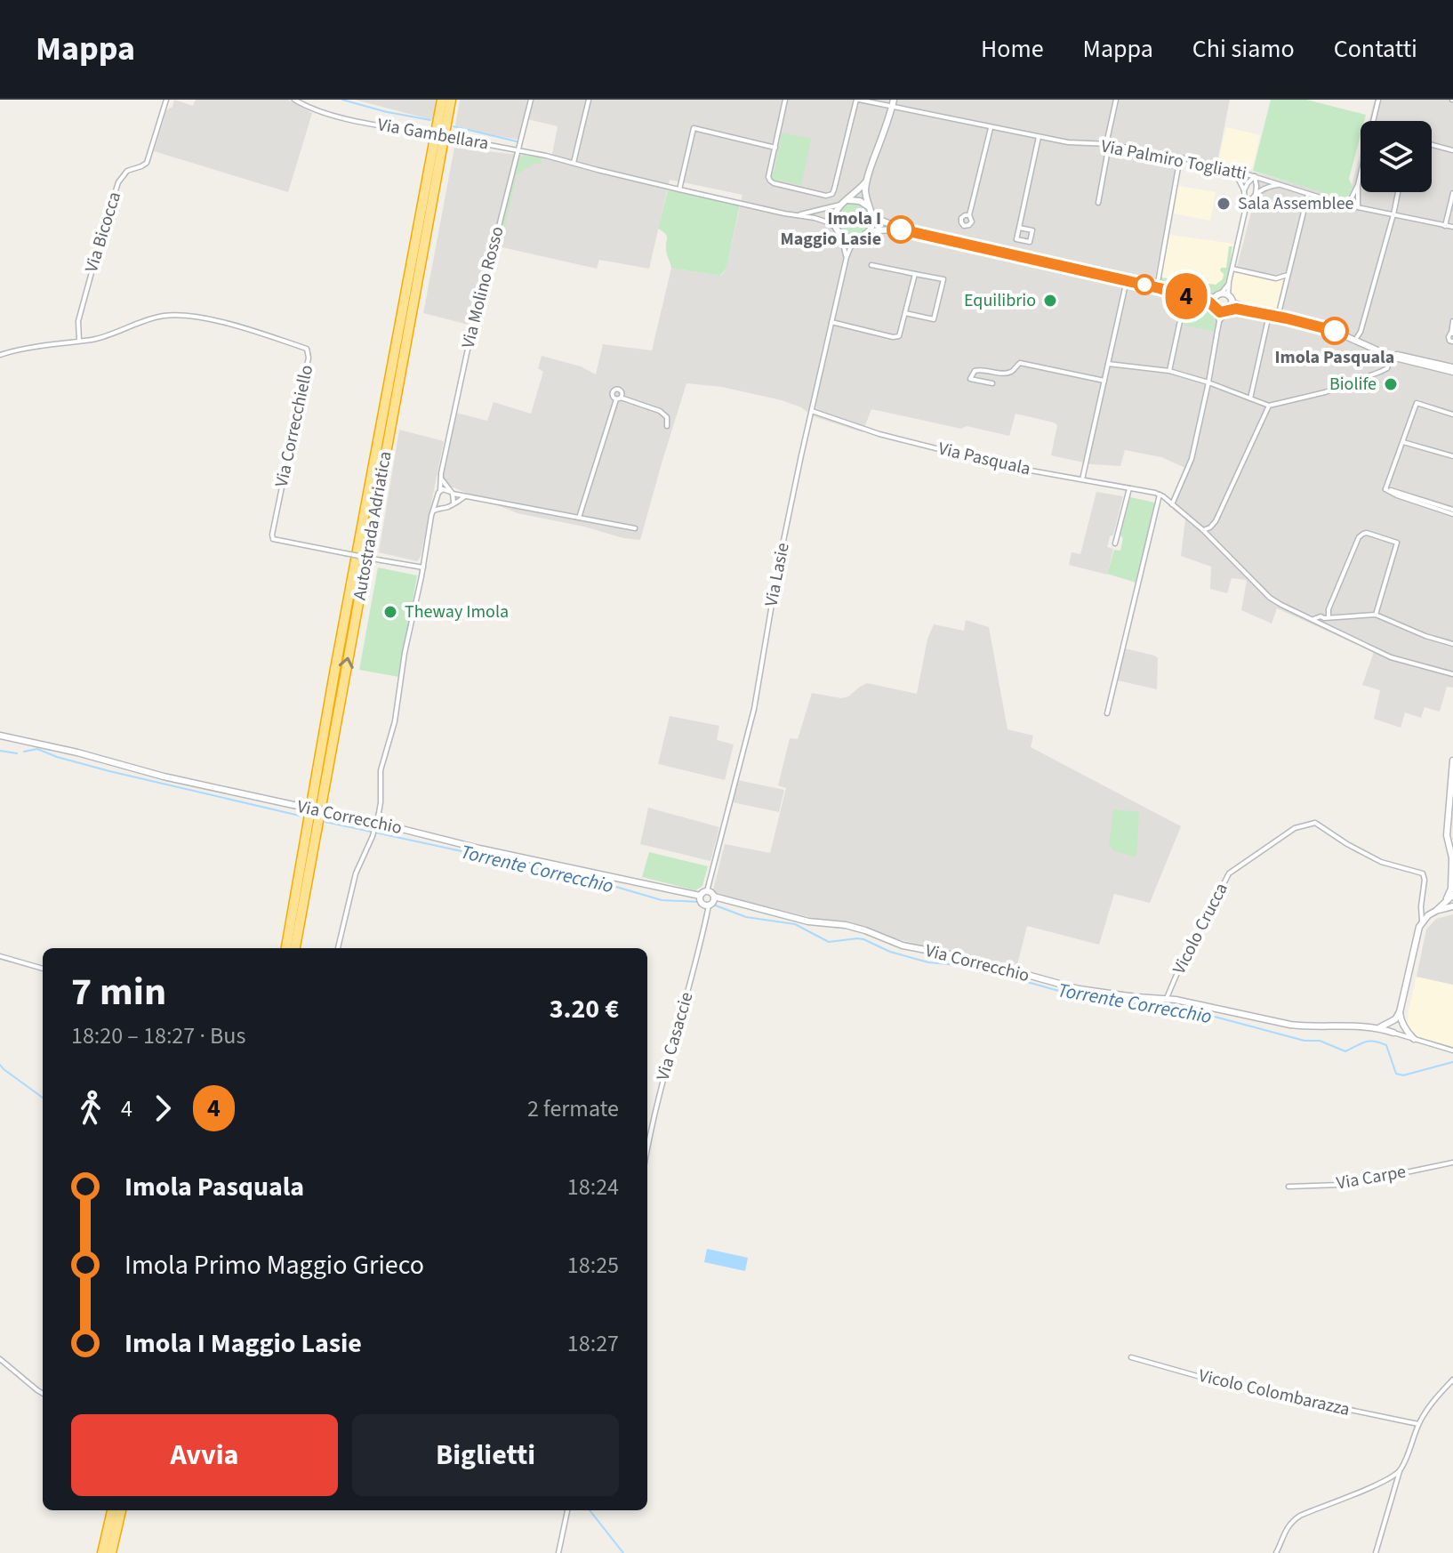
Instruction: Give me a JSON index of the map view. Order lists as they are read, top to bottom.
{
  "streets": {
    "highway": ["Autostrada Adriatica"],
    "street": [
      "Via Gambellara",
      "Via Palmiro Togliatti",
      "Via Bicocca",
      "Via Molino Rosso",
      "Via Correcchiello",
      "Via Pasquala",
      "Via Lasie",
      "Via Correcchio",
      "Vicolo Crucca",
      "Via Casaccie",
      "Via Carpe",
      "Vicolo Colombarazza"
    ]
  },
  "crossings": [
    ["Via Gambellara", "Via Molino Rosso"],
    ["Via Gambellara", "Via Lasie"],
    ["Via Bicocca", "Via Correcchiello"],
    ["Via Pasquala", "Via Lasie"],
    ["Via Lasie", "Via Correcchio"],
    ["Via Lasie", "Via Casaccie"],
    ["Via Correcchio", "Vicolo Crucca"],
    ["Via Correcchio", "Via Casaccie"]
  ],
  "water": ["Torrente Correcchio"],
  "places": [
    "Sala Assemblee",
    "Imola I Maggio Lasie",
    "Equilibrio",
    "Imola Pasquala",
    "Biolife",
    "Theway Imola"
  ],
  "lines": ["bus line 4"],
  "page": {
    "header": "Mappa",
    "nav": [
      "Home",
      "Mappa",
      "Chi siamo",
      "Contatti"
    ],
    "on_map": "4",
    "heading": ["7 min", "18:20 – 18:27 · Bus", "3.20 €"],
    "legs": ["4", "4", "2 fermate"],
    "list": [
      {
        "name": "Imola Pasquala",
        "value": "18:24"
      },
      {
        "name": "Imola Primo Maggio Grieco",
        "value": "18:25"
      },
      {
        "name": "Imola I Maggio Lasie",
        "value": "18:27"
      }
    ],
    "buttons": ["Avvia", "Biglietti"]
  }
}
